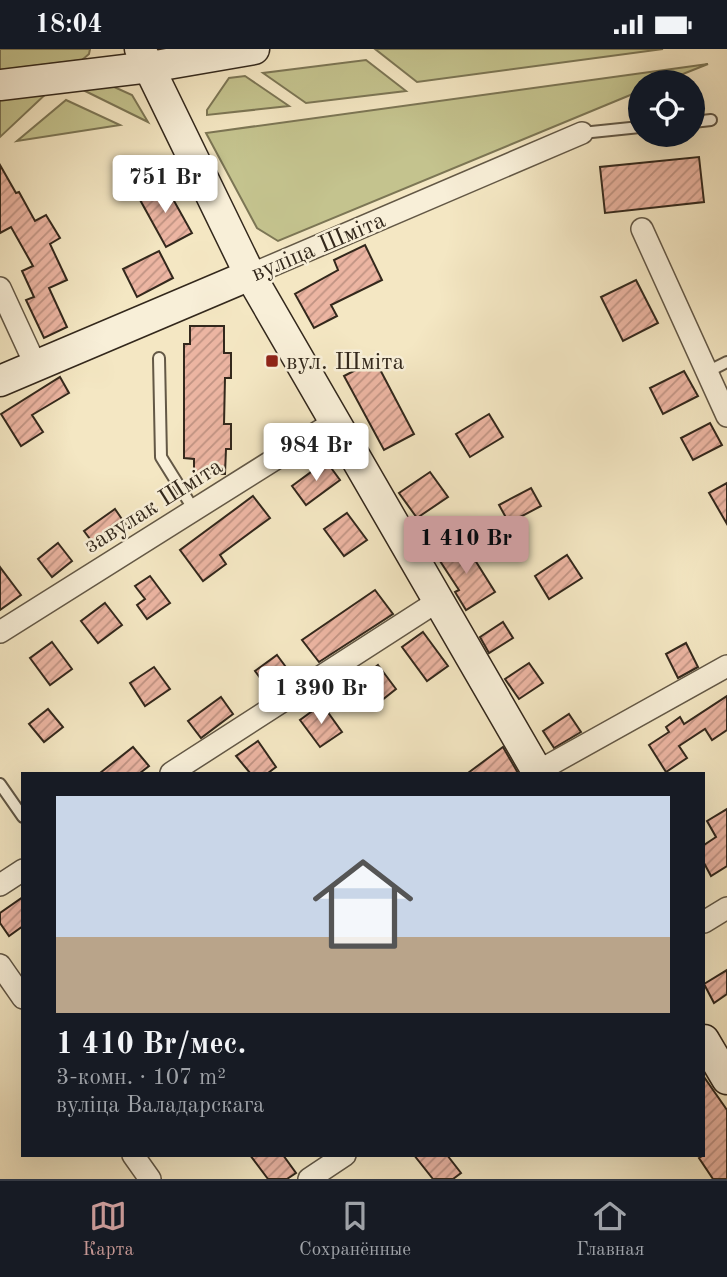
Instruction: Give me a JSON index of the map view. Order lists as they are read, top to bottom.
{
  "streets": {
    "main road": ["вуліца Шміта"],
    "street": ["завулак Шміта"]
  },
  "places": {
    "transit": ["вул. Шміта"]
  },
  "page": {
    "status": "18:04",
    "price": [
      "751 Br",
      "984 Br",
      "1 410 Br",
      "1 390 Br"
    ],
    "list": [
      {
        "name": "1 410 Br/мес.",
        "note": "3-комн. · 107 m² · вуліца Валадарскага"
      }
    ],
    "tabs": ["Карта", "Сохранённые", "Главная"]
  }
}
